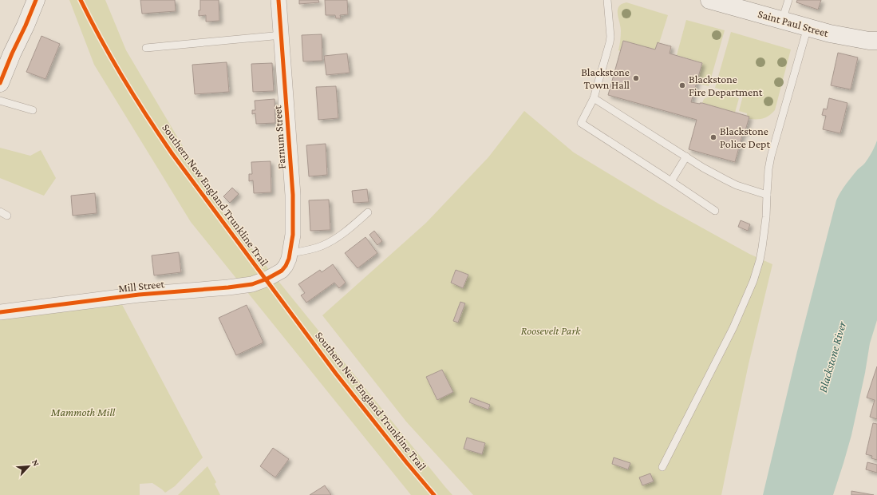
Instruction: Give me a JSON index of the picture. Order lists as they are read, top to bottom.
{
  "streets": {
    "main road": ["Saint Paul Street"],
    "street": ["Farnum Street", "Mill Street"],
    "cycle path": ["Southern New England Trunkline Trail"]
  },
  "crossings": [
    ["Farnum Street", "Mill Street"]
  ],
  "water": ["Blackstone River"],
  "parks": ["Roosevelt Park", "Mammoth Mill"],
  "places": ["Blackstone Town Hall", "Blackstone Fire Department", "Blackstone Police Dept"],
  "north": "top right"
}
